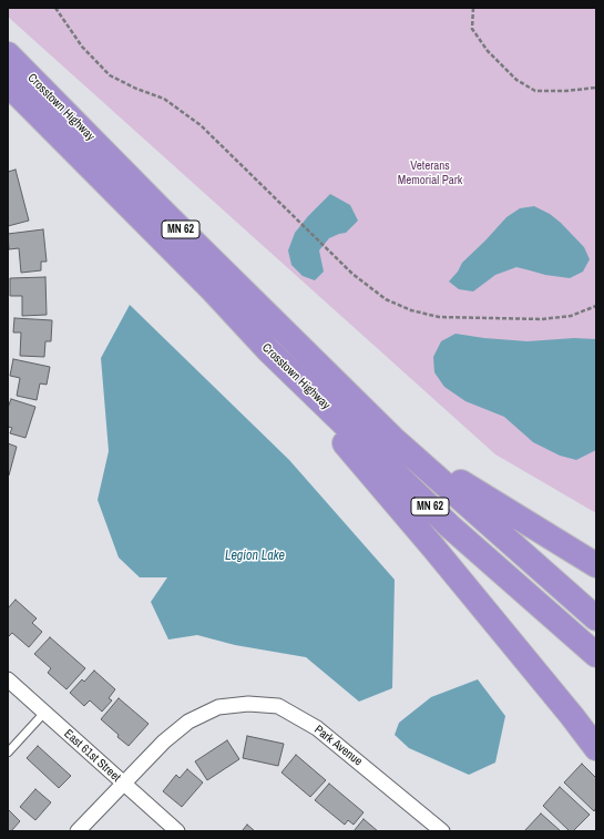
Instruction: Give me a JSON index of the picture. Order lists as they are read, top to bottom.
{
  "streets": {
    "highway": ["Crosstown Highway", "MN 62"],
    "street": ["Park Avenue", "East 61st Street"]
  },
  "crossings": [
    ["Park Avenue", "East 61st Street"]
  ],
  "water": ["Legion Lake"],
  "parks": ["Veterans Memorial Park"]
}
